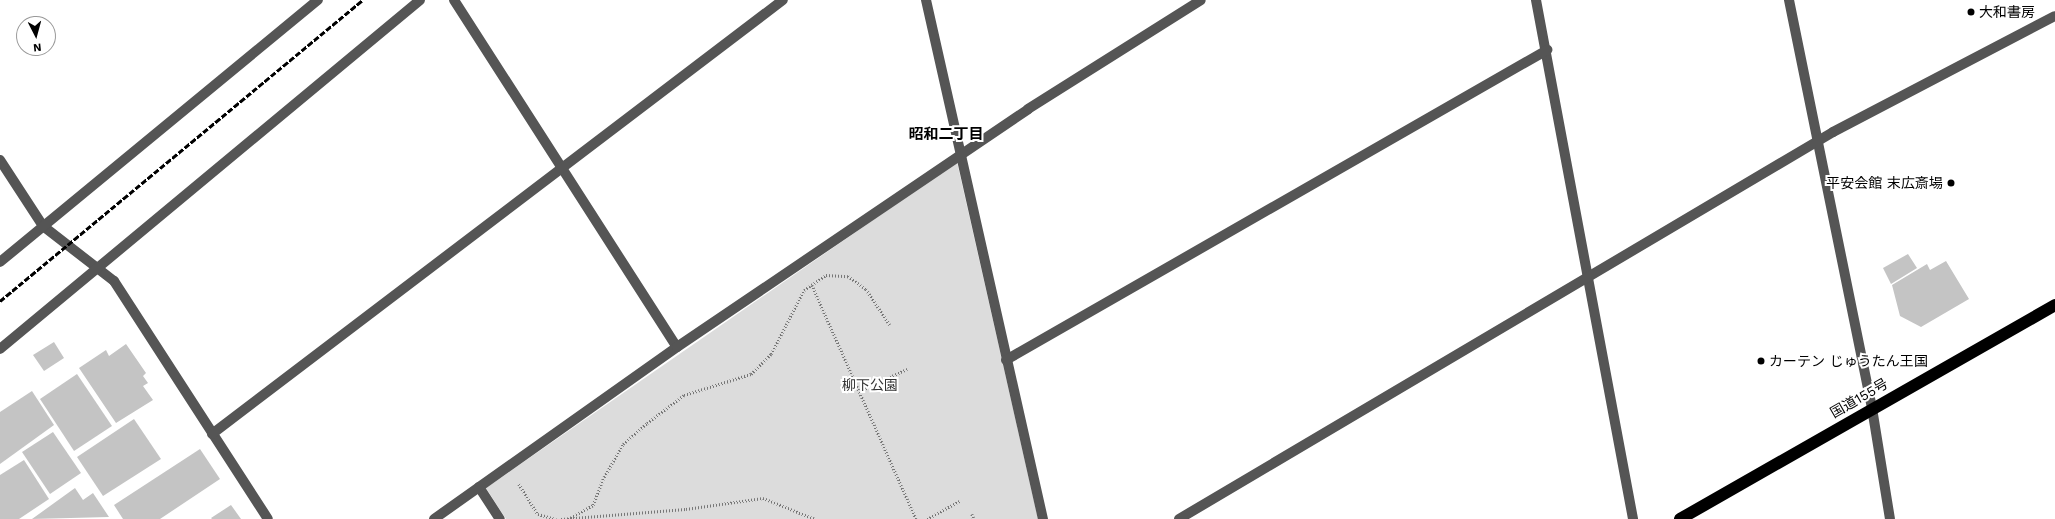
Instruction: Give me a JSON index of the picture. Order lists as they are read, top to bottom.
{
  "streets": {
    "highway": ["国道155号"]
  },
  "districts": ["昭和二丁目"],
  "parks": ["柳下公園"],
  "places": ["大和書房", "平安会館 末広斎場", "カーテン じゅうたん王国"],
  "north": "bottom"
}
